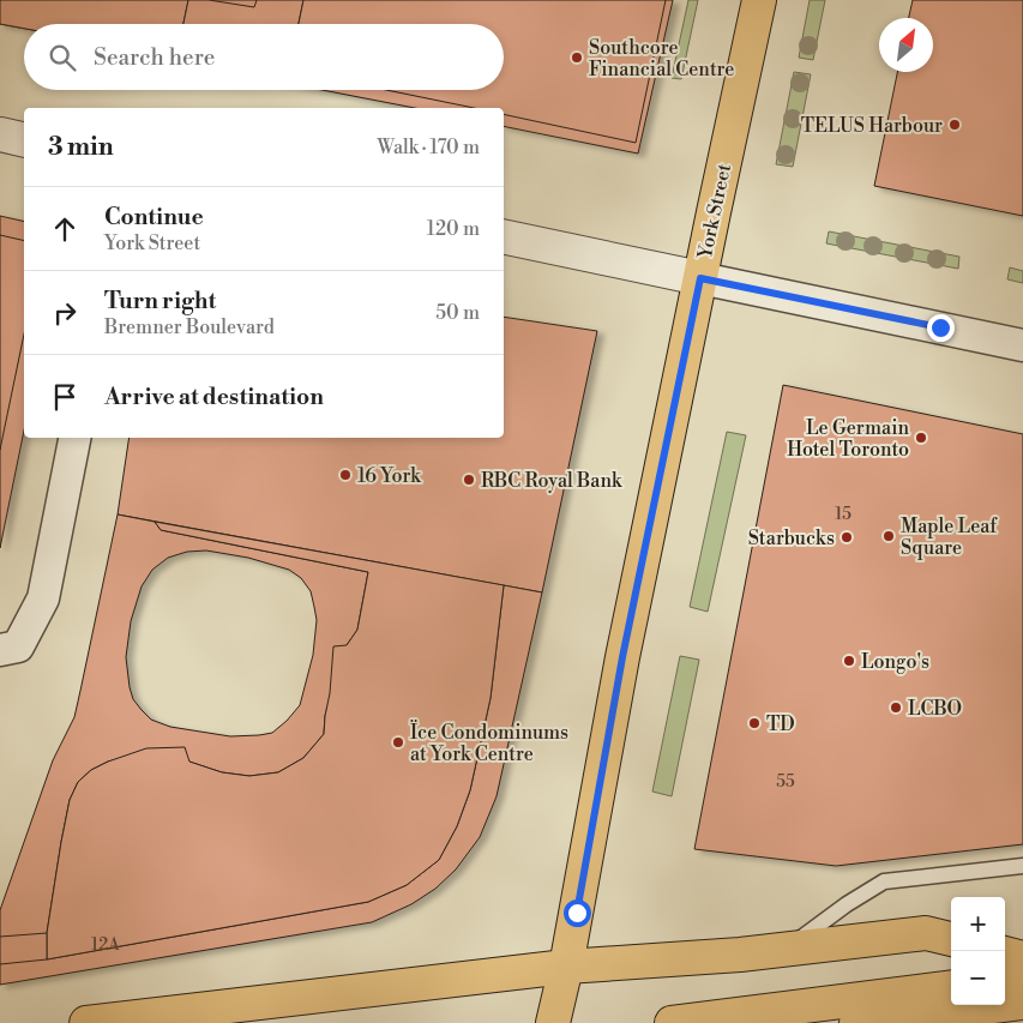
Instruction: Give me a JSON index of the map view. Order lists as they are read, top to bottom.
{
  "streets": {
    "main road": ["York Street"]
  },
  "places": [
    "Southcore Financial Centre",
    "TELUS Harbour",
    "Le Germain Hotel Toronto",
    "16 York",
    "RBC Royal Bank",
    "Maple Leaf Square",
    "Starbucks",
    "Longo's",
    "LCBO",
    "TD",
    "Ïce Condominums at York Centre"
  ],
  "house_numbers": ["15", "55", "12A"],
  "north": "top right",
  "page": {
    "search": "Search here",
    "heading": ["3 min", "Walk · 170 m"],
    "list": [
      ["Continue", "York Street", "120 m"],
      ["Turn right", "Bremner Boulevard", "50 m"],
      "Arrive at destination"
    ],
    "map_buttons": ["+", "−"]
  }
}
